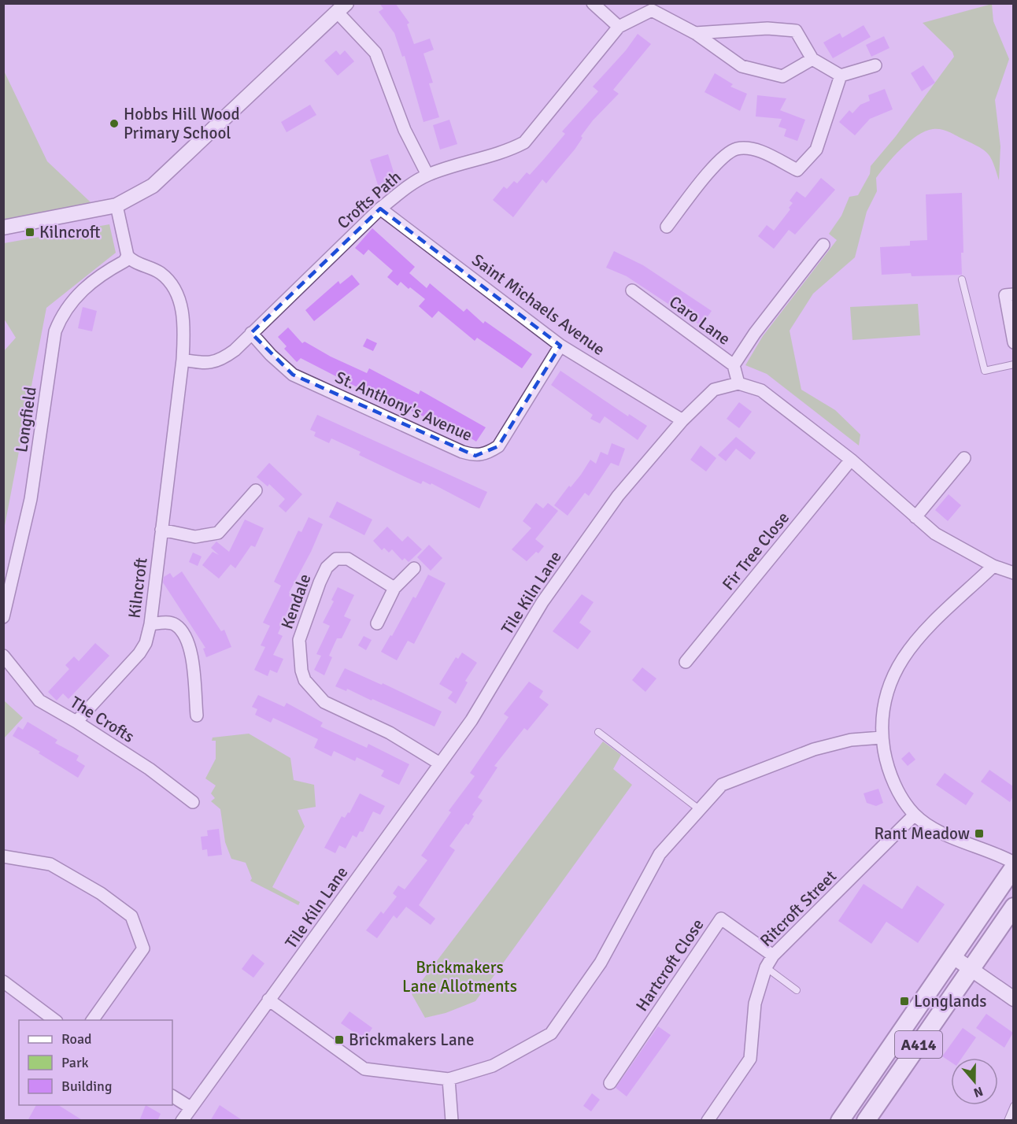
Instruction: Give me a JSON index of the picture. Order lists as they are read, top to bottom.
{
  "streets": {
    "main road": ["A414"],
    "street": [
      "Crofts Path",
      "Saint Michaels Avenue",
      "Caro Lane",
      "St. Anthony's Avenue",
      "Longfield",
      "Fir Tree Close",
      "Kilncroft",
      "Tile Kiln Lane",
      "Kendale",
      "The Crofts",
      "Ritcroft Street",
      "Hartcroft Close"
    ]
  },
  "crossings": [
    ["Crofts Path", "Saint Michaels Avenue"],
    ["Crofts Path", "St. Anthony's Avenue"],
    ["Crofts Path", "Kilncroft"],
    ["Saint Michaels Avenue", "St. Anthony's Avenue"],
    ["Saint Michaels Avenue", "Tile Kiln Lane"],
    ["Caro Lane", "Tile Kiln Lane"],
    ["Longfield", "Kilncroft"],
    ["Kilncroft", "The Crofts"],
    ["Tile Kiln Lane", "Kendale"],
    ["Ritcroft Street", "Hartcroft Close"]
  ],
  "parks": ["Brickmakers Lane Allotments"],
  "places": {
    "other": ["Hobbs Hill Wood Primary School"],
    "transit": [
      "Kilncroft",
      "Rant Meadow",
      "Longlands",
      "Brickmakers Lane"
    ]
  },
  "legend": ["Road", "Park", "Building"],
  "north": "bottom"
}
